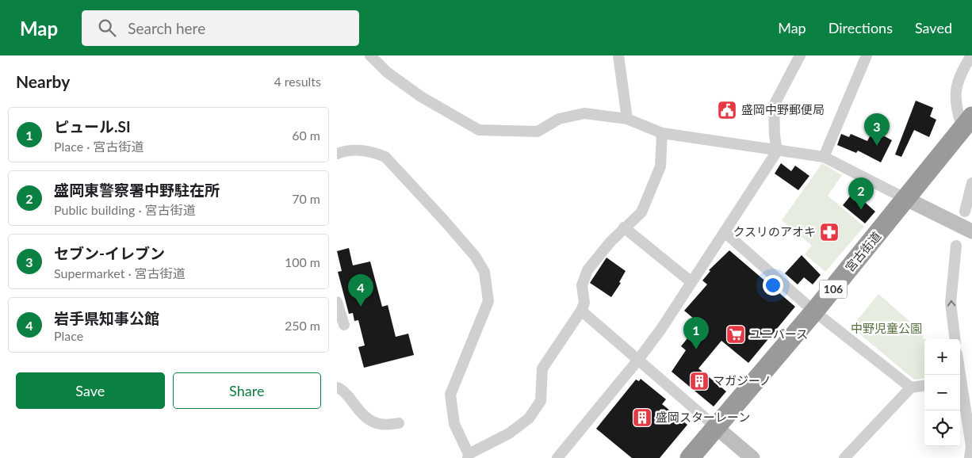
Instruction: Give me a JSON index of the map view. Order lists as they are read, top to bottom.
{
  "streets": {
    "highway": ["宮古街道", "106"]
  },
  "parks": ["中野児童公園"],
  "places": {
    "public building": ["盛岡中野郵便局"],
    "pharmacy": ["クスリのアオキ"],
    "supermarket": ["ユニバース"],
    "building": ["マガジーノ", "盛岡スターレーン"]
  },
  "page": {
    "header": "Map",
    "search": "Search here",
    "nav": ["Map", "Directions", "Saved"],
    "heading": ["Nearby", "4 results"],
    "list": [
      {
        "mark": "1",
        "name": "ピュール.SI",
        "note": "Place · 宮古街道",
        "value": "60 m"
      },
      {
        "mark": "2",
        "name": "盛岡東警察署中野駐在所",
        "note": "Public building · 宮古街道",
        "value": "70 m"
      },
      {
        "mark": "3",
        "name": "セブン-イレブン",
        "note": "Supermarket · 宮古街道",
        "value": "100 m"
      },
      {
        "mark": "4",
        "name": "岩手県知事公館",
        "note": "Place",
        "value": "250 m"
      }
    ],
    "pins": [
      "3",
      "2",
      "4",
      "1"
    ],
    "map_buttons": ["+", "−"],
    "buttons": ["Save", "Share"]
  }
}
